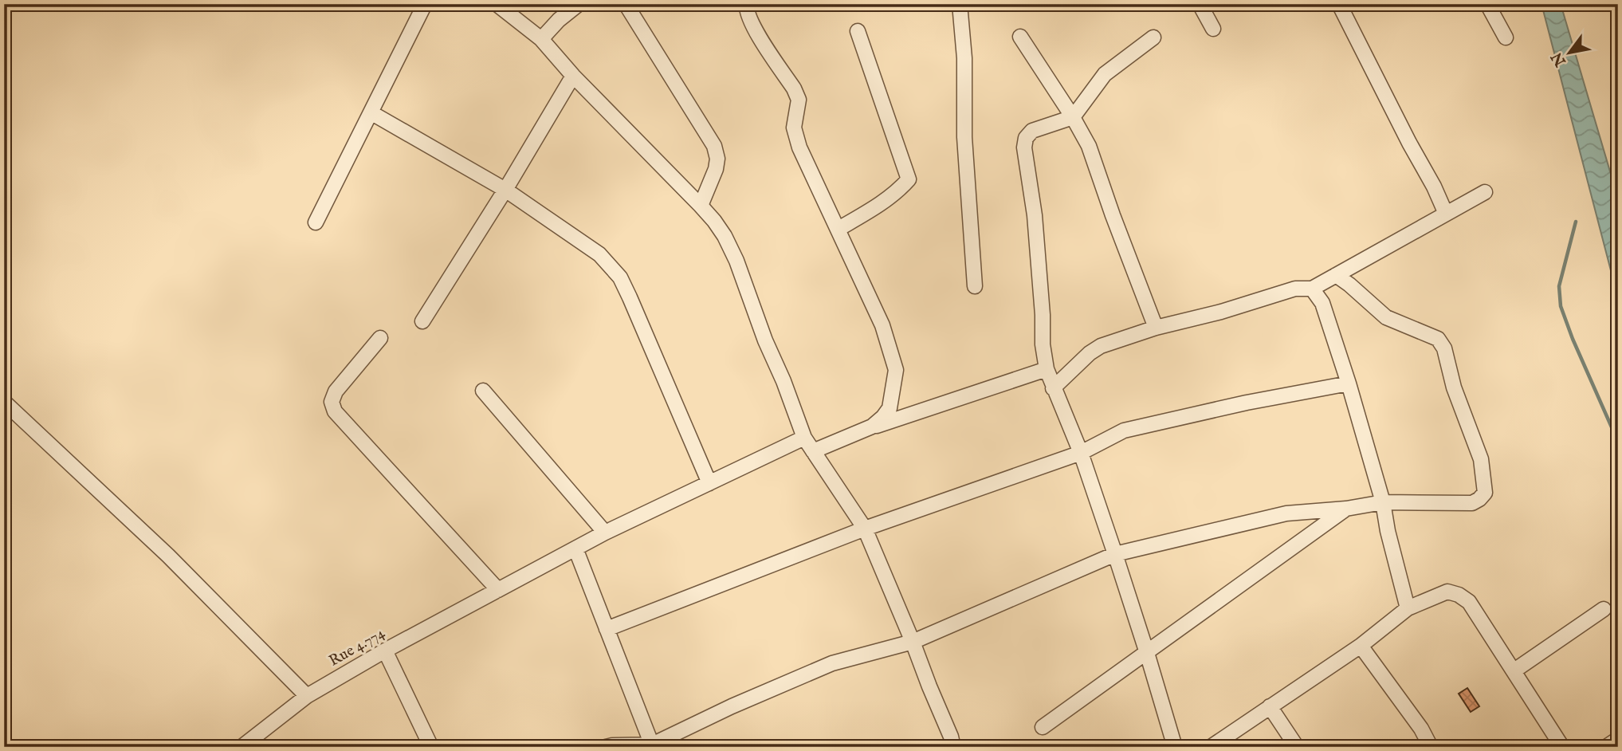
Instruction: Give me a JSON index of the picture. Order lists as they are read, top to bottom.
{
  "streets": {
    "street": ["Rue 4.774"]
  },
  "north": "bottom left"
}
